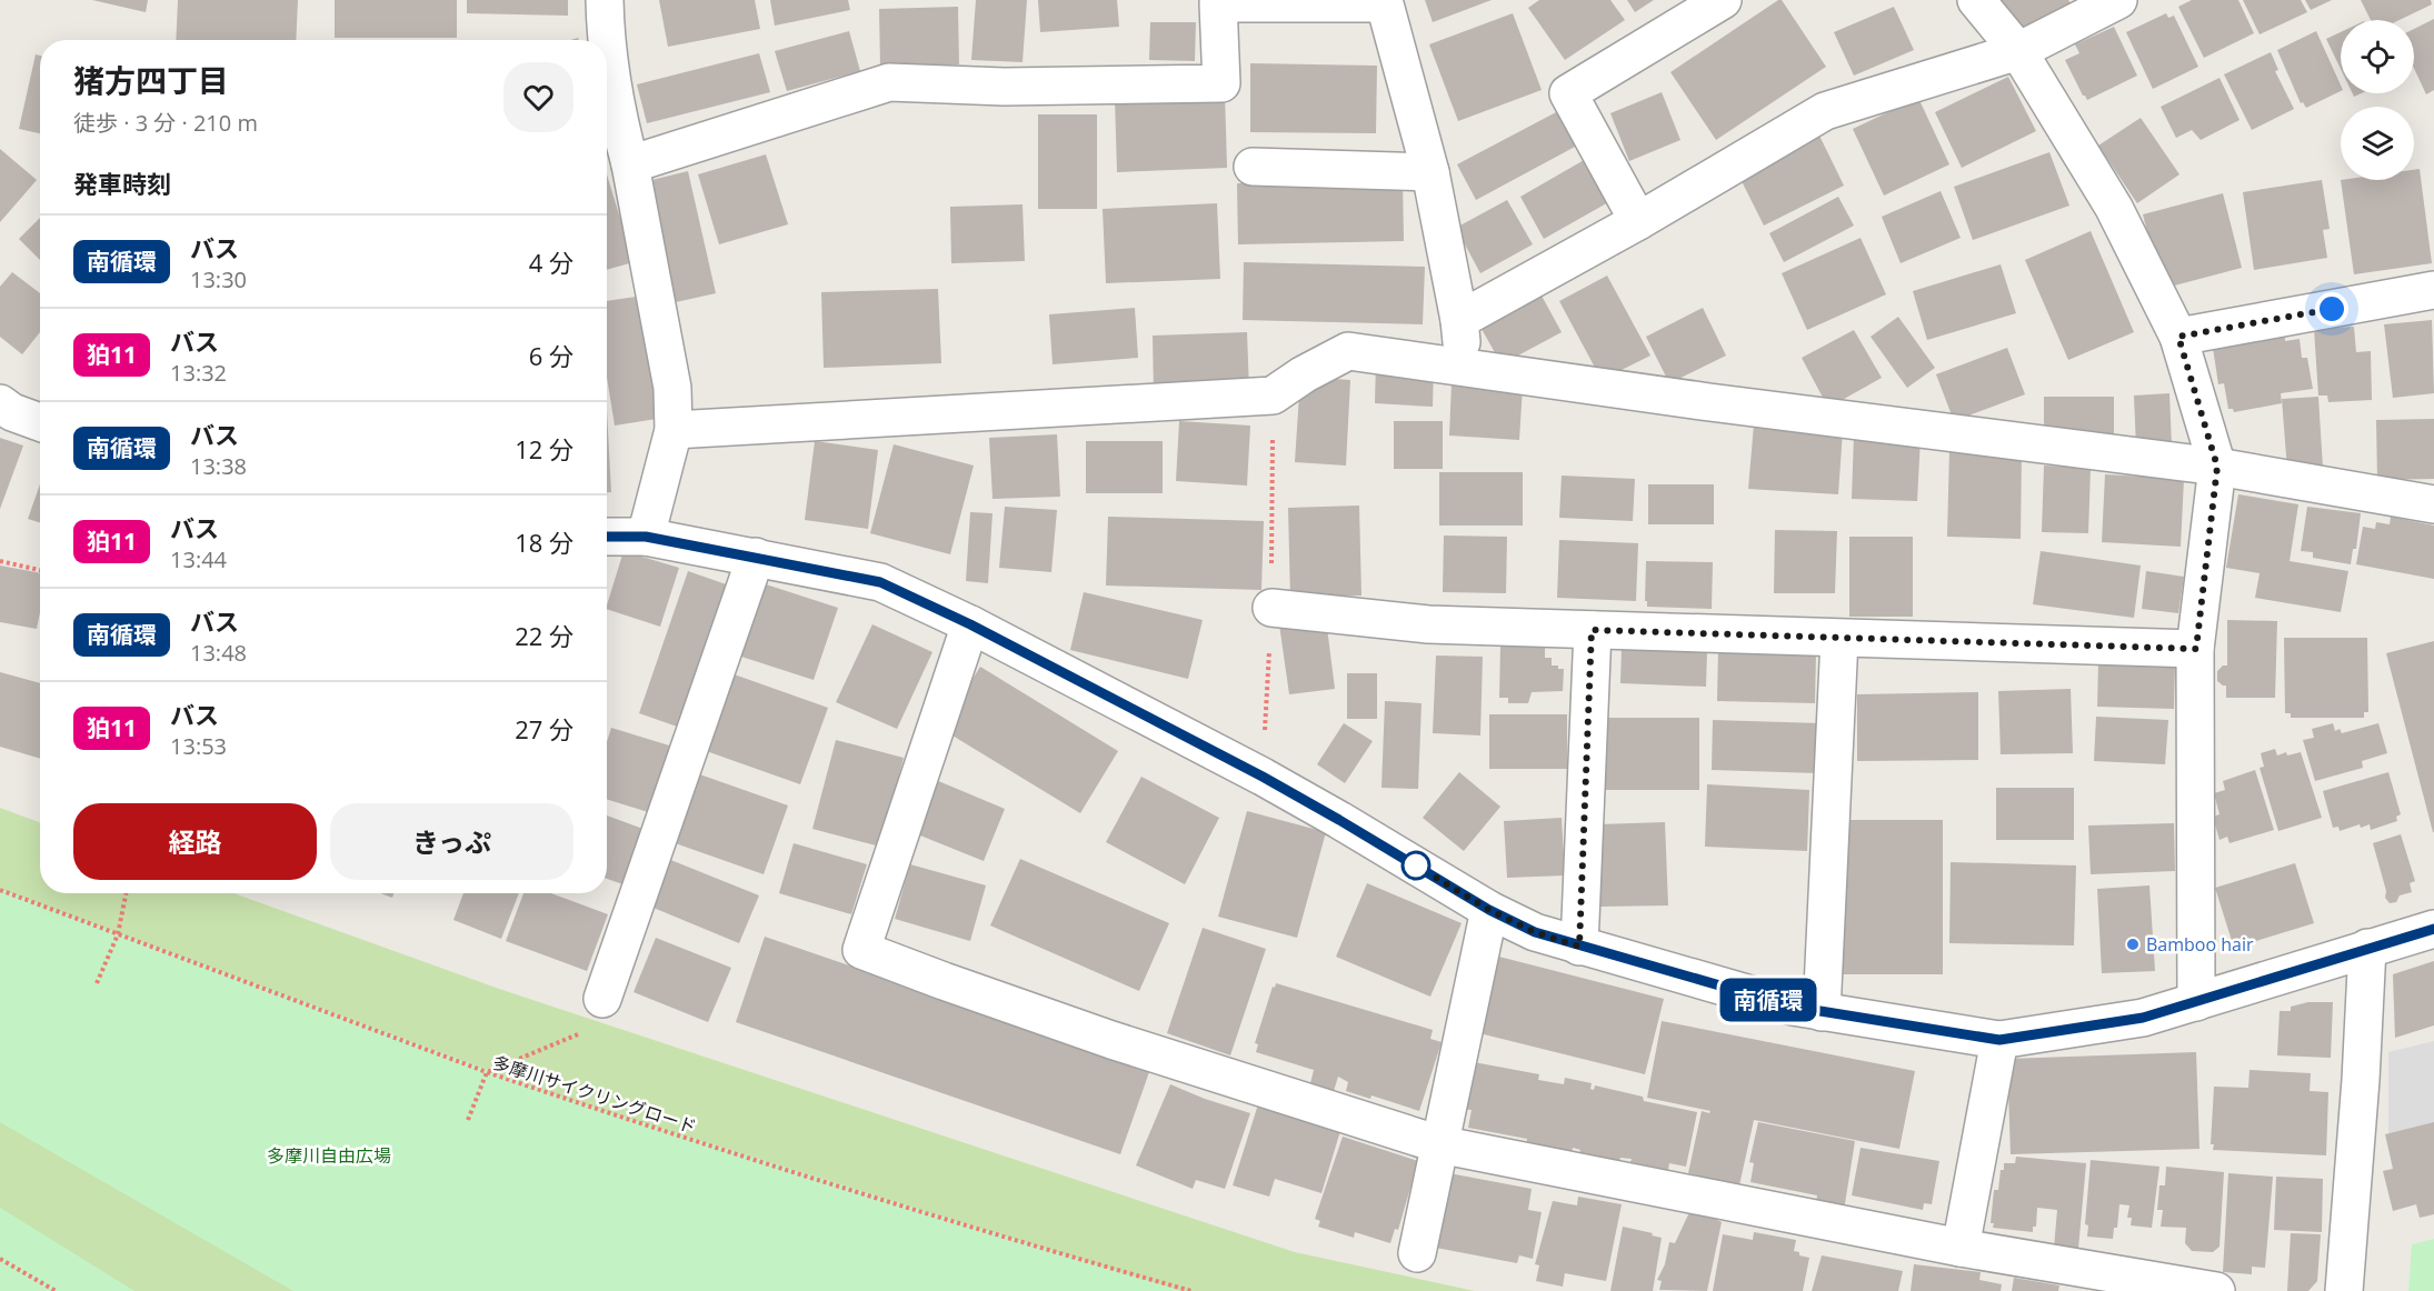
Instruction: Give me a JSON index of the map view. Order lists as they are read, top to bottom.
{
  "streets": {
    "path": ["多摩川サイクリングロード"]
  },
  "parks": ["多摩川自由広場"],
  "places": ["Bamboo hair"],
  "lines": ["bus line 南循環"],
  "page": {
    "on_map": "南循環",
    "heading": [
      ["猪方四丁目", "徒歩 · 3 分 · 210 m"],
      "発車時刻"
    ],
    "list": [
      {
        "mark": "南循環",
        "name": "バス",
        "note": "13:30",
        "value": "4 分"
      },
      {
        "mark": "狛11",
        "name": "バス",
        "note": "13:32",
        "value": "6 分"
      },
      {
        "mark": "南循環",
        "name": "バス",
        "note": "13:38",
        "value": "12 分"
      },
      {
        "mark": "狛11",
        "name": "バス",
        "note": "13:44",
        "value": "18 分"
      },
      {
        "mark": "南循環",
        "name": "バス",
        "note": "13:48",
        "value": "22 分"
      },
      {
        "mark": "狛11",
        "name": "バス",
        "note": "13:53",
        "value": "27 分"
      }
    ],
    "buttons": ["経路", "きっぷ"]
  }
}
